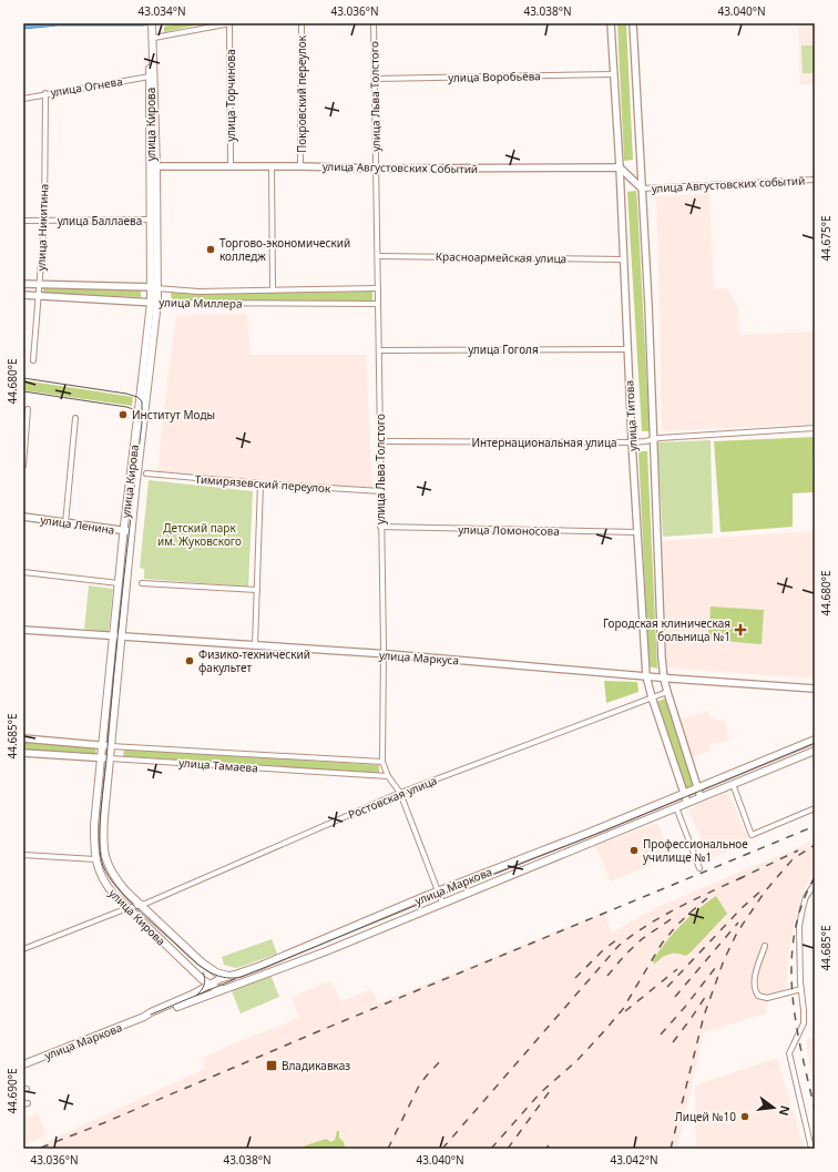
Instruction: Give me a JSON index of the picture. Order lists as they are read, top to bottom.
{
  "streets": {
    "main road": ["улица Кирова", "улица Маркова"],
    "street": [
      "улица Воробьёва",
      "улица Огнева",
      "Покровский переулок",
      "улица Торчинова",
      "улица Льва Толстого",
      "улица Августовских Событий",
      "улица Августовских событий",
      "улица Баллаева",
      "улица Никитина",
      "Красноармейская улица",
      "улица Миллера",
      "улица Гоголя",
      "улица Титова",
      "Интернациональная улица",
      "Тимирязевский переулок",
      "улица Ленина",
      "улица Ломоносова",
      "улица Маркуса",
      "улица Тамаева",
      "Ростовская улица"
    ]
  },
  "crossings": [
    ["улица Воробьёва", "улица Льва Толстого"],
    ["улица Воробьёва", "улица Титова"],
    ["улица Огнева", "улица Кирова"],
    ["улица Огнева", "улица Никитина"],
    ["Покровский переулок", "улица Августовских Событий"],
    ["улица Торчинова", "улица Августовских Событий"],
    ["улица Льва Толстого", "улица Августовских Событий"],
    ["улица Льва Толстого", "Красноармейская улица"],
    ["улица Льва Толстого", "улица Миллера"],
    ["улица Льва Толстого", "улица Гоголя"],
    ["улица Льва Толстого", "Интернациональная улица"],
    ["улица Льва Толстого", "Тимирязевский переулок"],
    ["улица Льва Толстого", "улица Ломоносова"],
    ["улица Льва Толстого", "улица Маркуса"],
    ["улица Льва Толстого", "улица Тамаева"],
    ["улица Льва Толстого", "Ростовская улица"],
    ["улица Льва Толстого", "улица Маркова"],
    ["улица Кирова", "улица Августовских Событий"],
    ["улица Кирова", "улица Баллаева"],
    ["улица Кирова", "улица Миллера"],
    ["улица Кирова", "улица Ленина"],
    ["улица Кирова", "улица Маркуса"],
    ["улица Кирова", "улица Тамаева"],
    ["улица Кирова", "Ростовская улица"],
    ["улица Кирова", "улица Маркова"],
    ["улица Августовских Событий", "улица Августовских событий"],
    ["улица Августовских Событий", "улица Титова"],
    ["улица Августовских событий", "улица Титова"],
    ["улица Баллаева", "улица Никитина"],
    ["улица Никитина", "улица Миллера"],
    ["Красноармейская улица", "улица Титова"],
    ["улица Гоголя", "улица Титова"],
    ["улица Титова", "Интернациональная улица"],
    ["улица Титова", "улица Ломоносова"],
    ["улица Титова", "улица Маркуса"],
    ["улица Титова", "Ростовская улица"],
    ["улица Титова", "улица Маркова"]
  ],
  "parks": ["Детский парк им. Жуковского"],
  "places": {
    "other": [
      "Торгово-экономический колледж",
      "Институт Моды",
      "Физико-технический факультет",
      "Профессиональное училище №1",
      "Лицей №10"
    ],
    "health": ["Городская клиническая больница №1"],
    "transit": ["Владикавказ"]
  },
  "north": "right",
  "coordinates": [
    "43.034°N",
    "43.036°N",
    "43.038°N",
    "43.040°N",
    "44.675°E",
    "44.680°E",
    "44.685°E",
    "44.690°E",
    "43.042°N"
  ]
}
